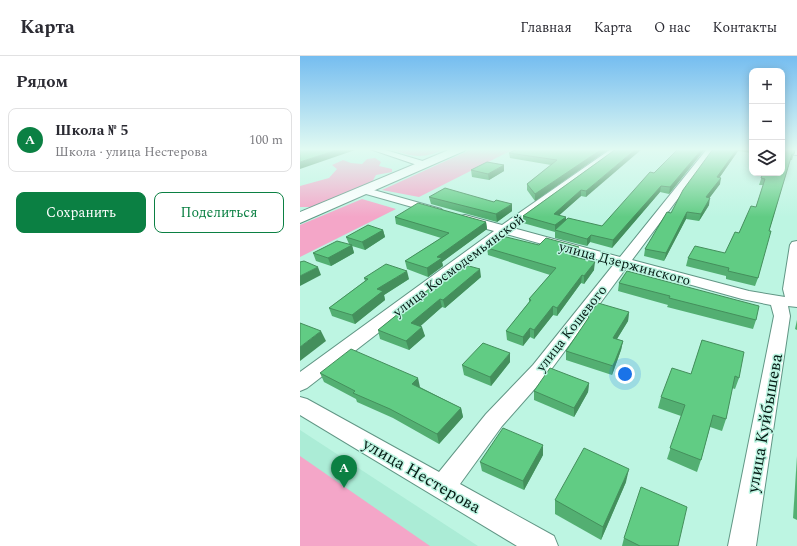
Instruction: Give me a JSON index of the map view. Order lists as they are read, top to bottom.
{
  "streets": {
    "street": [
      "улица Дзержинского",
      "улица Космодемьянской",
      "улица Кошевого",
      "улица Куйбышева",
      "улица Нестерова"
    ]
  },
  "crossings": [
    ["улица Дзержинского", "улица Космодемьянской"],
    ["улица Дзержинского", "улица Кошевого"],
    ["улица Дзержинского", "улица Куйбышева"],
    ["улица Кошевого", "улица Нестерова"]
  ],
  "page": {
    "header": "Карта",
    "nav": [
      "Главная",
      "Карта",
      "О нас",
      "Контакты"
    ],
    "heading": "Рядом",
    "map_buttons": ["+", "−"],
    "list": [
      {
        "mark": "A",
        "name": "Школа № 5",
        "note": "Школа · улица Нестерова",
        "value": "100 m"
      }
    ],
    "buttons": ["Сохранить", "Поделиться"],
    "pins": "A"
  }
}
